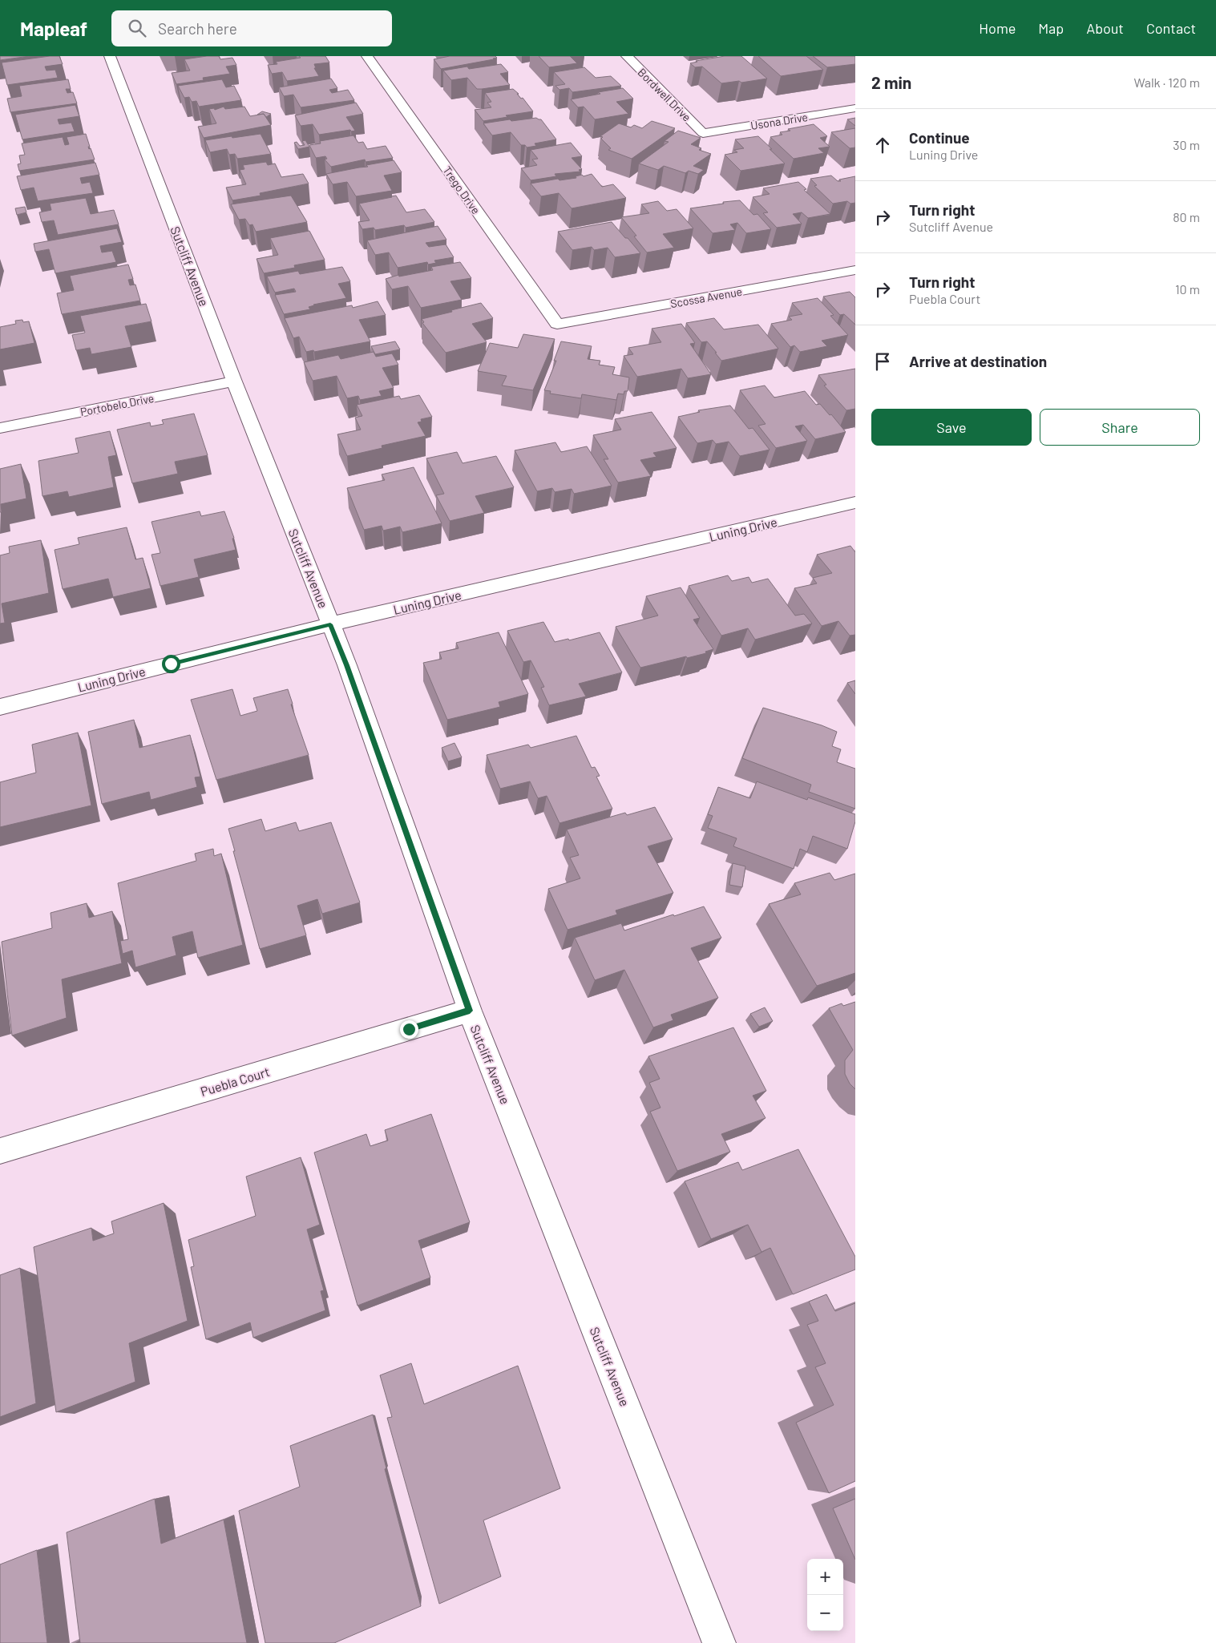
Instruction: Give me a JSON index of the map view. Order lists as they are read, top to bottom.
{
  "streets": {
    "street": [
      "Bordwell Drive",
      "Usona Drive",
      "Trego Drive",
      "Sutcliff Avenue",
      "Scossa Avenue",
      "Portobelo Drive",
      "Luning Drive",
      "Puebla Court"
    ]
  },
  "crossings": [
    ["Bordwell Drive", "Usona Drive"],
    ["Trego Drive", "Scossa Avenue"],
    ["Sutcliff Avenue", "Portobelo Drive"],
    ["Sutcliff Avenue", "Luning Drive"],
    ["Sutcliff Avenue", "Puebla Court"]
  ],
  "page": {
    "header": "Mapleaf",
    "search": "Search here",
    "nav": [
      "Home",
      "Map",
      "About",
      "Contact"
    ],
    "heading": ["2 min", "Walk · 120 m"],
    "list": [
      ["Continue", "Luning Drive", "30 m"],
      ["Turn right", "Sutcliff Avenue", "80 m"],
      ["Turn right", "Puebla Court", "10 m"],
      "Arrive at destination"
    ],
    "buttons": ["Save", "Share"],
    "map_buttons": ["+", "−"]
  }
}
